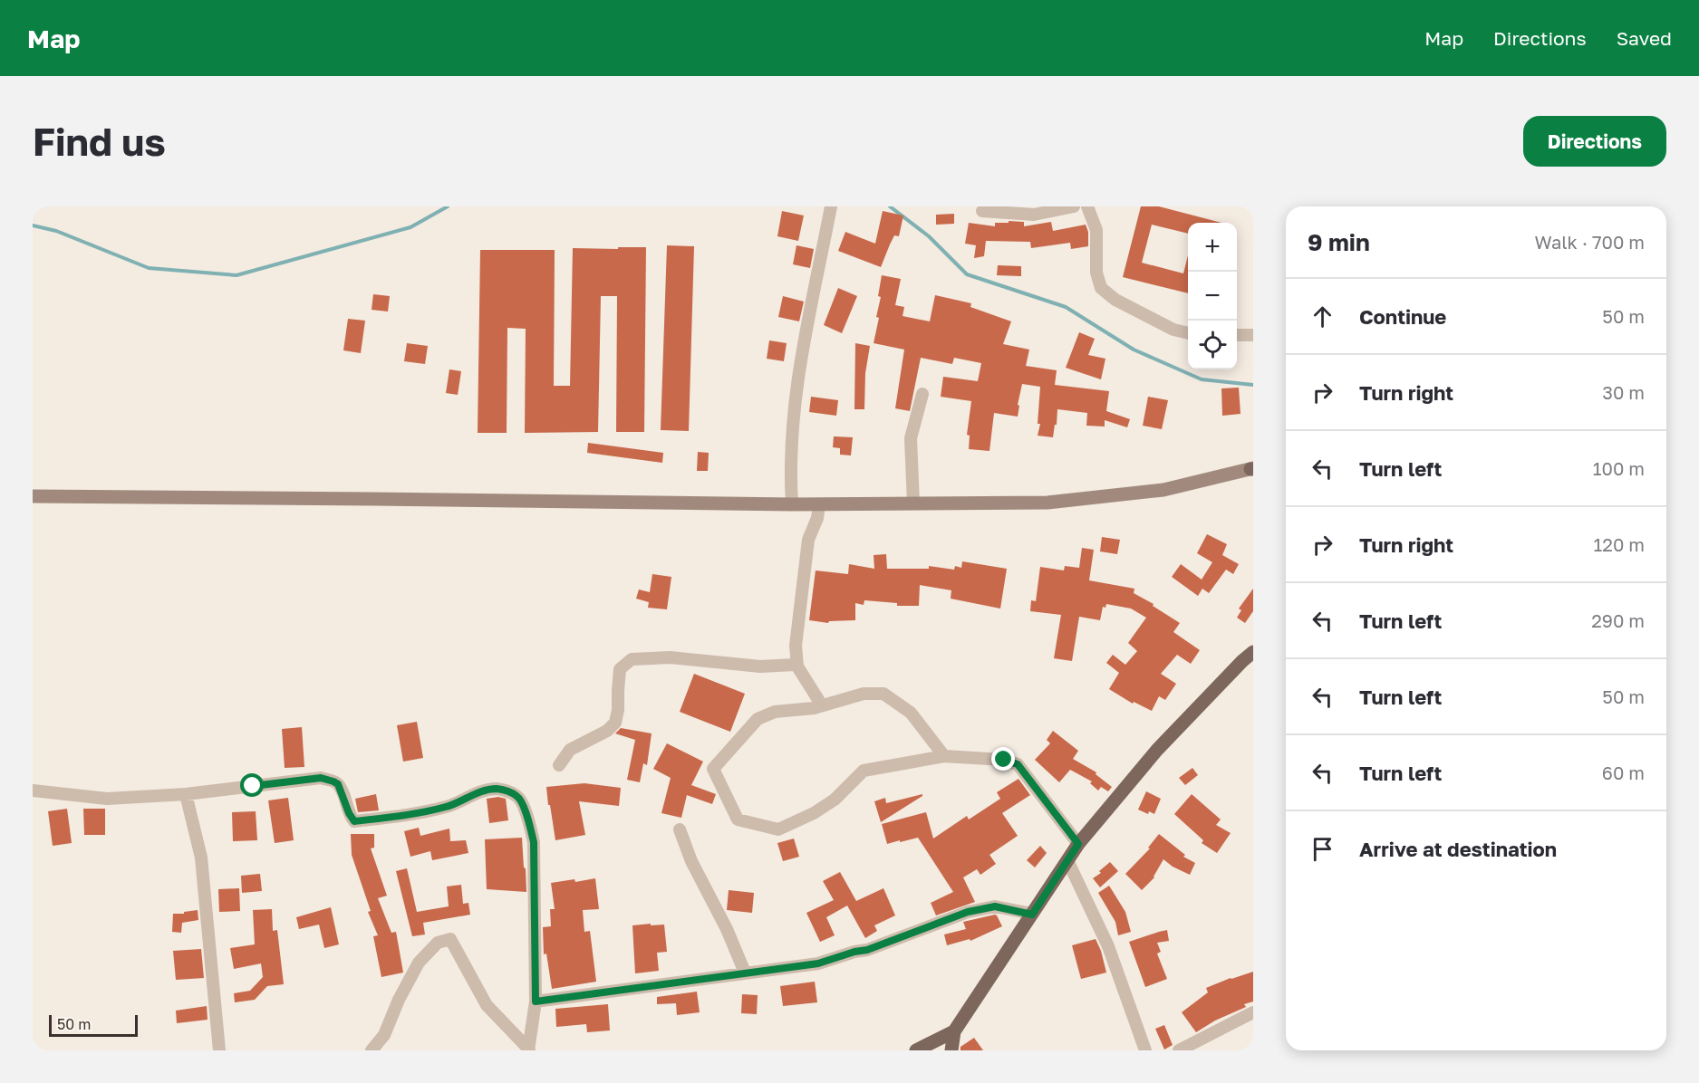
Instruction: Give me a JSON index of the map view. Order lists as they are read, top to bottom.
{
  "scale_bar": "50 m",
  "page": {
    "header": "Map",
    "nav": ["Map", "Directions", "Saved"],
    "buttons": "Directions",
    "title": "Find us",
    "heading": ["9 min", "Walk · 700 m"],
    "map_buttons": ["+", "−"],
    "list": [
      ["Continue", "50 m"],
      ["Turn right", "30 m"],
      ["Turn left", "100 m"],
      ["Turn right", "120 m"],
      ["Turn left", "290 m"],
      ["Turn left", "50 m"],
      ["Turn left", "60 m"],
      "Arrive at destination"
    ],
    "scale": "50 m"
  }
}
